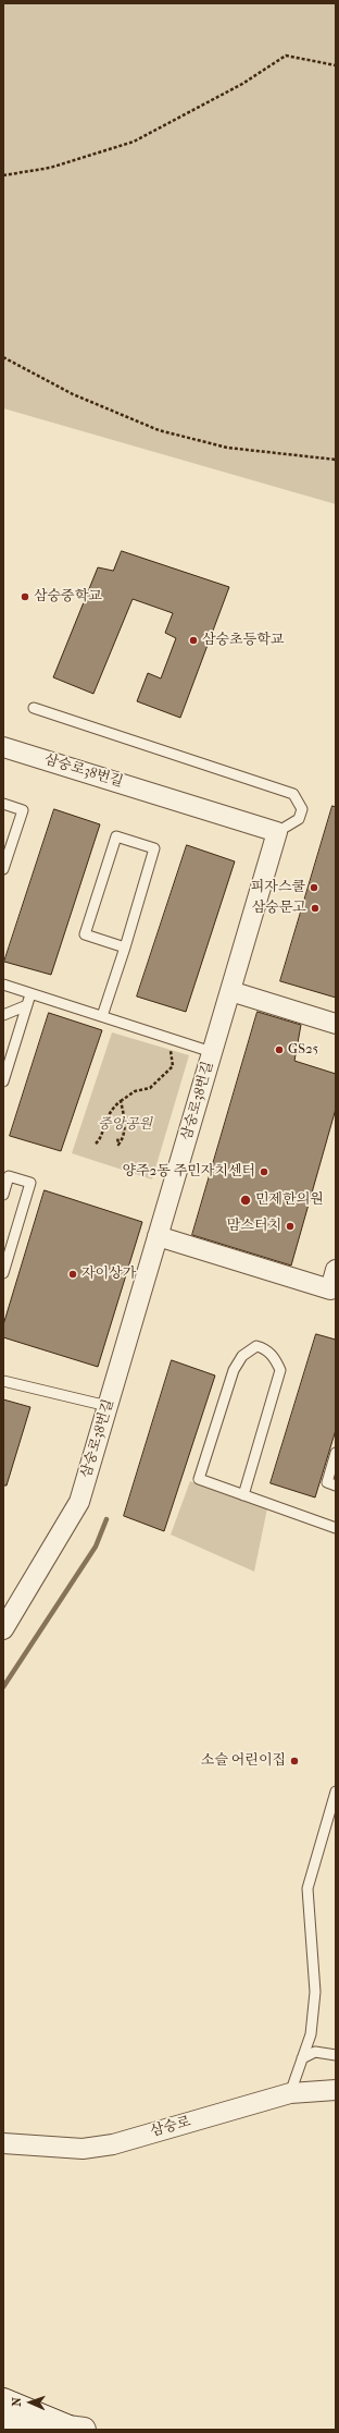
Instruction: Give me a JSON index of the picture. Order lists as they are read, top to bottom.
{
  "streets": {
    "street": ["삼숭로38번길", "삼숭로"]
  },
  "parks": ["중앙공원"],
  "places": [
    "삼숭중학교",
    "삼숭초등학교",
    "피자스쿨",
    "삼숭문고",
    "GS25",
    "양주2동 주민자치센터",
    "민제한의원",
    "맘스터치",
    "자이상가",
    "소슬 어린이집"
  ],
  "north": "left"
}
